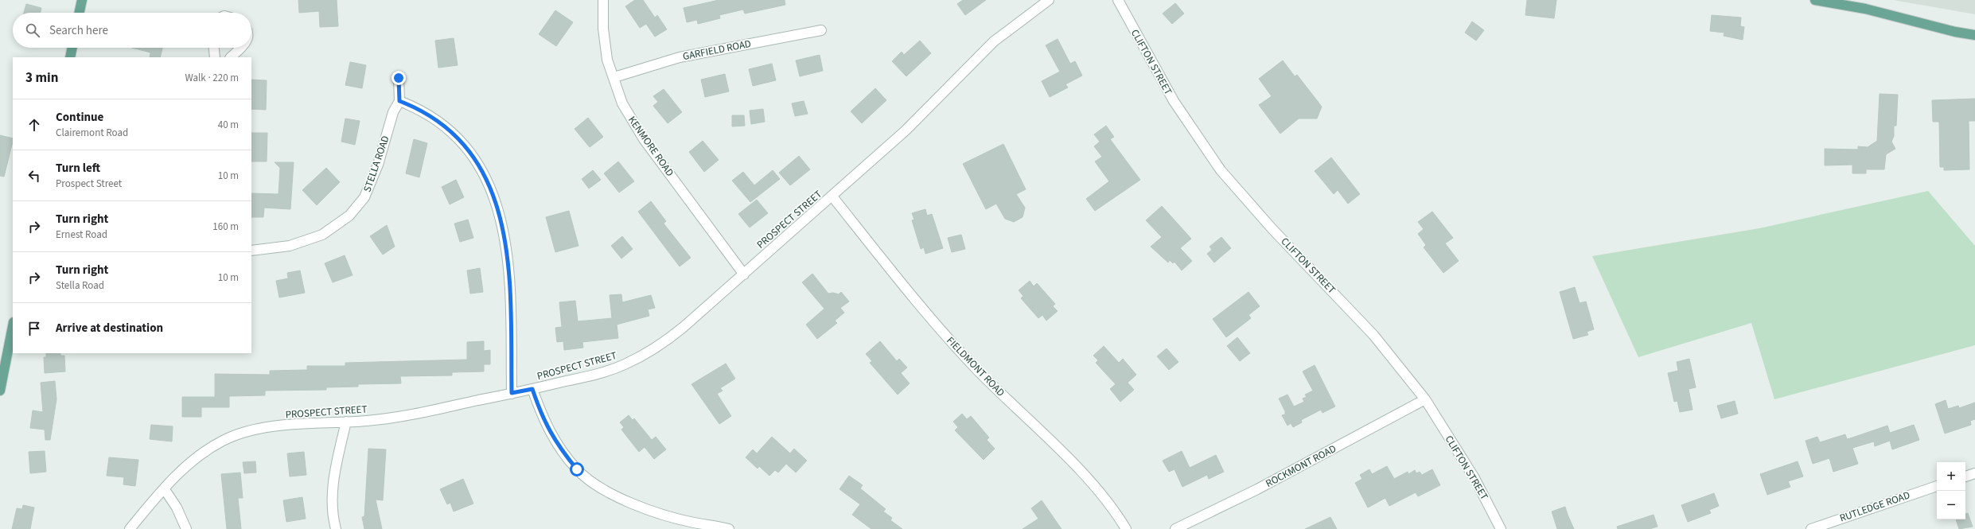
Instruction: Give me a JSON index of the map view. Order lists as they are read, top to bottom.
{
  "streets": {
    "street": [
      "GARFIELD ROAD",
      "CLIFTON STREET",
      "KENMORE ROAD",
      "STELLA ROAD",
      "PROSPECT STREET",
      "FIELDMONT ROAD",
      "ROCKMONT ROAD",
      "RUTLEDGE ROAD"
    ]
  },
  "crossings": [
    ["GARFIELD ROAD", "KENMORE ROAD"],
    ["CLIFTON STREET", "ROCKMONT ROAD"],
    ["KENMORE ROAD", "PROSPECT STREET"],
    ["PROSPECT STREET", "FIELDMONT ROAD"]
  ],
  "page": {
    "search": "Search here",
    "heading": ["3 min", "Walk · 220 m"],
    "list": [
      ["Continue", "Clairemont Road", "40 m"],
      ["Turn left", "Prospect Street", "10 m"],
      ["Turn right", "Ernest Road", "160 m"],
      ["Turn right", "Stella Road", "10 m"],
      "Arrive at destination"
    ],
    "map_buttons": ["+", "−"]
  }
}
